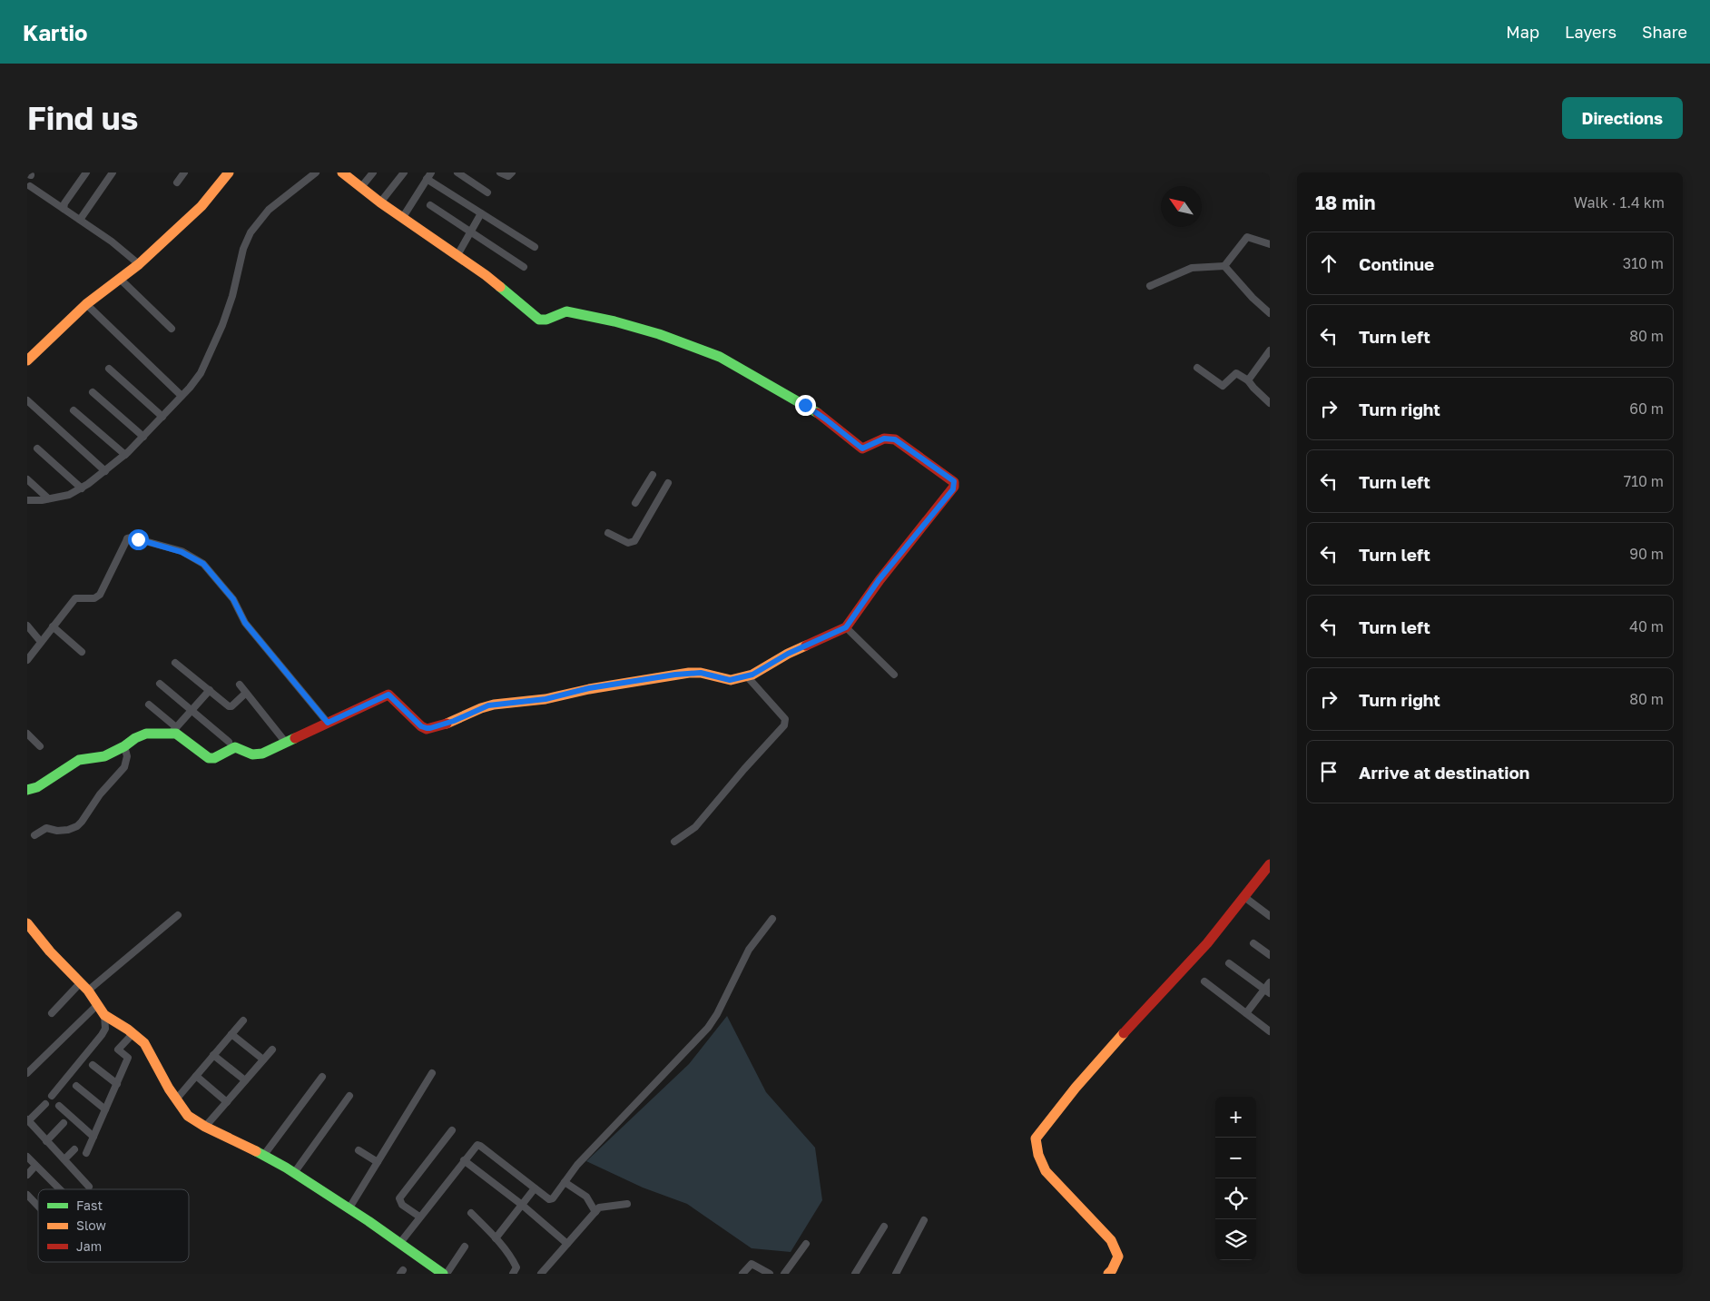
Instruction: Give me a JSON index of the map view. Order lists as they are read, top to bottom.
{
  "legend": ["Fast", "Slow", "Jam"],
  "north": "top left",
  "page": {
    "header": "Kartio",
    "nav": ["Map", "Layers", "Share"],
    "buttons": "Directions",
    "title": "Find us",
    "heading": ["18 min", "Walk · 1.4 km"],
    "list": [
      ["Continue", "310 m"],
      ["Turn left", "80 m"],
      ["Turn right", "60 m"],
      ["Turn left", "710 m"],
      ["Turn left", "90 m"],
      ["Turn left", "40 m"],
      ["Turn right", "80 m"],
      "Arrive at destination"
    ],
    "map_buttons": ["+", "−"]
  }
}
